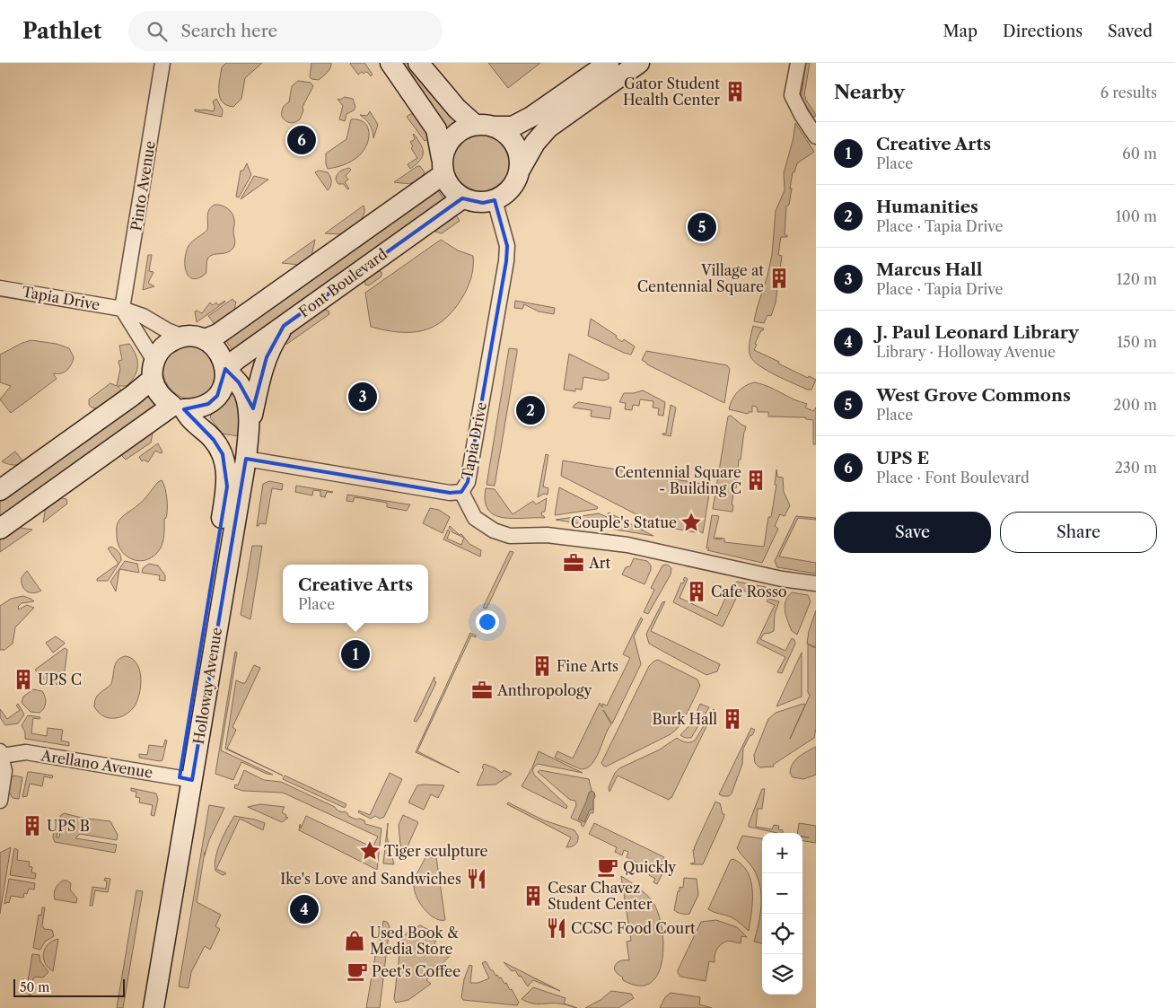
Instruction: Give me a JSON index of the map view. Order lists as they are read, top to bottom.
{
  "streets": {
    "street": [
      "Pinto Avenue",
      "Font Boulevard",
      "Tapia Drive",
      "Holloway Avenue",
      "Arellano Avenue"
    ]
  },
  "crossings": [
    ["Pinto Avenue", "Tapia Drive"],
    ["Font Boulevard", "Tapia Drive"],
    ["Font Boulevard", "Holloway Avenue"],
    ["Tapia Drive", "Holloway Avenue"],
    ["Holloway Avenue", "Arellano Avenue"]
  ],
  "places": {
    "building": [
      "Gator Student Health Center",
      "Village at Centennial Square",
      "Centennial Square - Building C",
      "Cafe Rosso",
      "Fine Arts",
      "UPS C",
      "Burk Hall",
      "UPS B",
      "Cesar Chavez Student Center"
    ],
    "place": ["Couple's Statue", "Tiger sculpture"],
    "office": ["Art", "Anthropology"],
    "cafe": ["Quickly", "Peet's Coffee"],
    "restaurant": ["Ike's Love and Sandwiches", "CCSC Food Court"],
    "shop": ["Used Book & Media Store"]
  },
  "scale_bar": "50 m",
  "page": {
    "header": "Pathlet",
    "search": "Search here",
    "nav": ["Map", "Directions", "Saved"],
    "heading": ["Nearby", "6 results"],
    "list": [
      {
        "mark": "1",
        "name": "Creative Arts",
        "note": "Place",
        "value": "60 m"
      },
      {
        "mark": "2",
        "name": "Humanities",
        "note": "Place · Tapia Drive",
        "value": "100 m"
      },
      {
        "mark": "3",
        "name": "Marcus Hall",
        "note": "Place · Tapia Drive",
        "value": "120 m"
      },
      {
        "mark": "4",
        "name": "J. Paul Leonard Library",
        "note": "Library · Holloway Avenue",
        "value": "150 m"
      },
      {
        "mark": "5",
        "name": "West Grove Commons",
        "note": "Place",
        "value": "200 m"
      },
      {
        "mark": "6",
        "name": "UPS E",
        "note": "Place · Font Boulevard",
        "value": "230 m"
      }
    ],
    "pins": [
      "6",
      "5",
      "3",
      "2",
      "1",
      "4"
    ],
    "buttons": ["Save", "Share"],
    "popup": ["Creative Arts", "Place"],
    "map_buttons": ["+", "−"],
    "scale": "50 m"
  }
}
